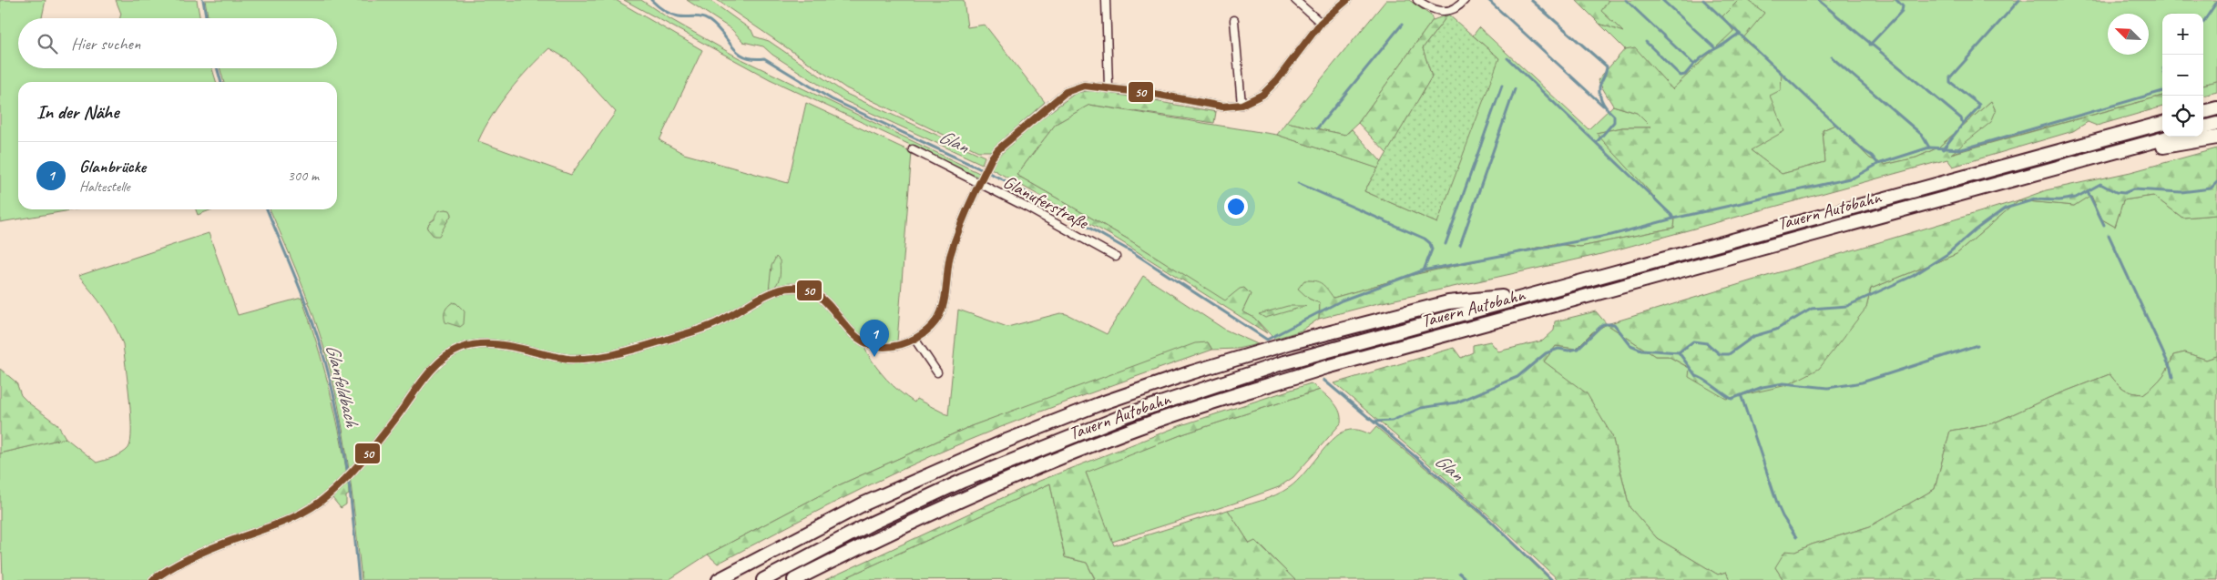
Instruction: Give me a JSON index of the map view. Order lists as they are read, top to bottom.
{
  "streets": {
    "highway": ["Tauern Autobahn"],
    "street": ["Glanuferstraße"]
  },
  "water": ["Glan", "Glanfeldbach"],
  "lines": ["transit line 50"],
  "north": "top left",
  "page": {
    "map_buttons": ["+", "−"],
    "search": "Hier suchen",
    "heading": "In der Nähe",
    "list": [
      {
        "mark": "1",
        "name": "Glanbrücke",
        "note": "Haltestelle",
        "value": "300 m"
      }
    ],
    "pins": "1"
  }
}
